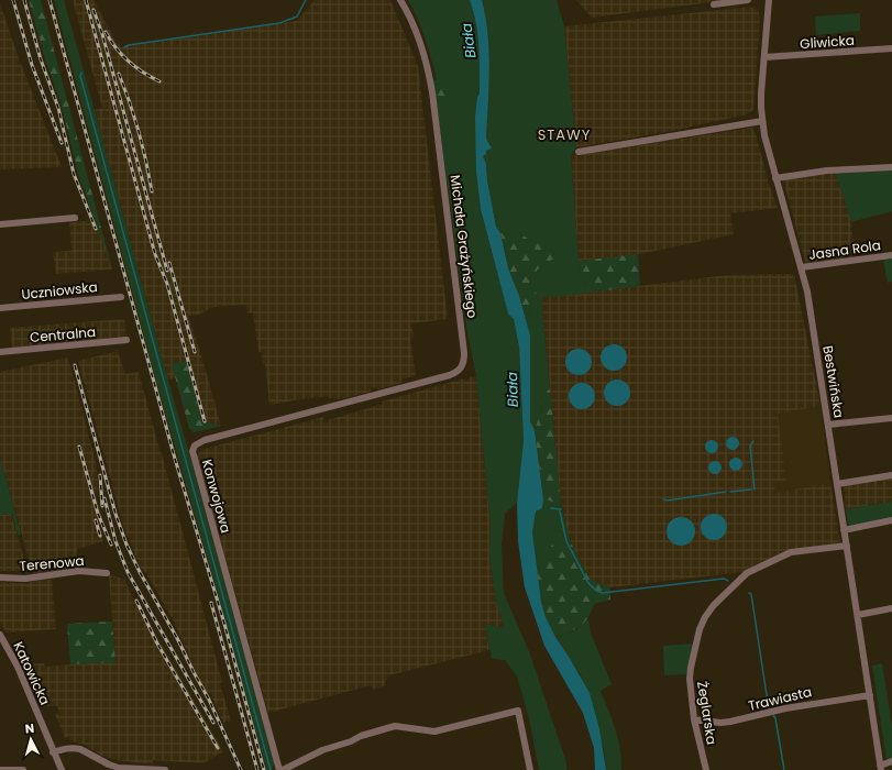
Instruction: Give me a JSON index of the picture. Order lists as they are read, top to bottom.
{
  "streets": {
    "street": [
      "Gliwicka",
      "Michała Grażyńskiego",
      "Jasna Rola",
      "Uczniowska",
      "Centralna",
      "Bestwińska",
      "Konwojowa",
      "Terenowa",
      "Katowicka",
      "Trawiasta",
      "Żeglarska"
    ]
  },
  "crossings": [
    ["Gliwicka", "Bestwińska"],
    ["Michała Grażyńskiego", "Konwojowa"],
    ["Jasna Rola", "Bestwińska"],
    ["Bestwińska", "Trawiasta"],
    ["Bestwińska", "Żeglarska"],
    ["Trawiasta", "Żeglarska"]
  ],
  "districts": ["STAWY"],
  "water": ["Biała"],
  "north": "top"
}
